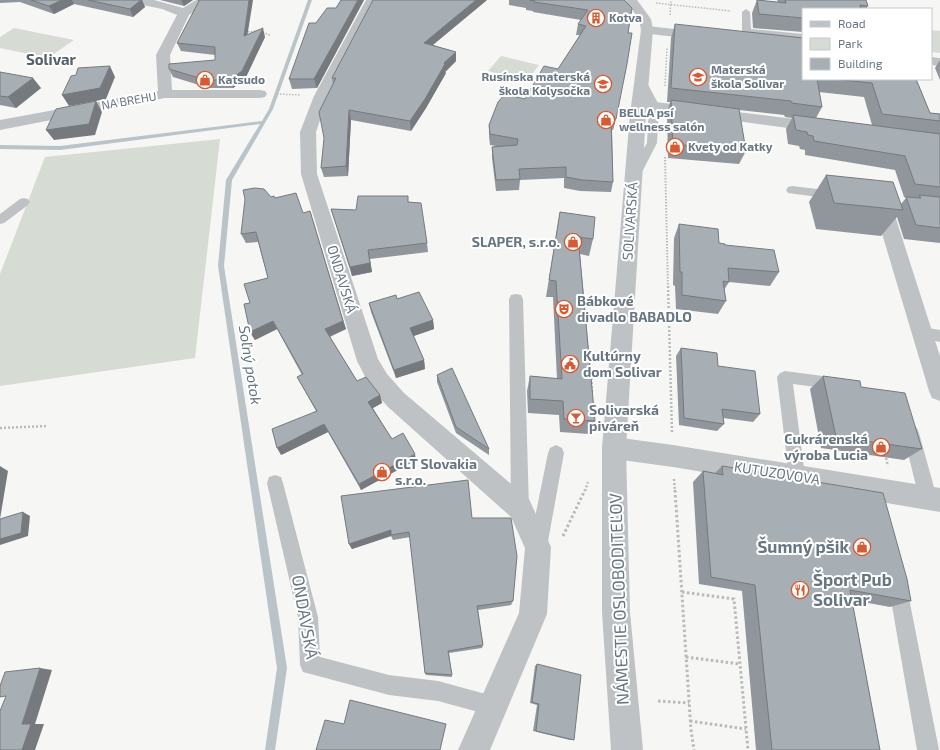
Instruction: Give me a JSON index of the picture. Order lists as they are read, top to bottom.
{
  "streets": {
    "street": [
      "NA BREHU",
      "SOLIVARSKÁ",
      "ONDAVSKÁ",
      "KUTUZOVOVA",
      "NÁMESTIE OSLOBODITEĽOV"
    ]
  },
  "crossings": [
    ["SOLIVARSKÁ", "KUTUZOVOVA"],
    ["SOLIVARSKÁ", "NÁMESTIE OSLOBODITEĽOV"],
    ["KUTUZOVOVA", "NÁMESTIE OSLOBODITEĽOV"]
  ],
  "districts": ["Solivar"],
  "water": ["Soľný potok"],
  "places": {
    "building": ["Kotva"],
    "school or university": ["Materská škola Solivar", "Rusínska materská škola Kolysočka"],
    "shop": [
      "Katsudo",
      "BELLA psí wellness salón",
      "Kvety od Katky",
      "SLAPER, s.r.o.",
      "Cukrárenská výroba Lucia",
      "CLT Slovakia s.r.o.",
      "Šumný pšik"
    ],
    "theatre": ["Bábkové divadlo BABADLO"],
    "public building": ["Kultúrny dom Solivar"],
    "bar": ["Solivarská piváreň"],
    "restaurant": ["Šport Pub Solivar"]
  },
  "legend": ["Road", "Park", "Building"]
}
